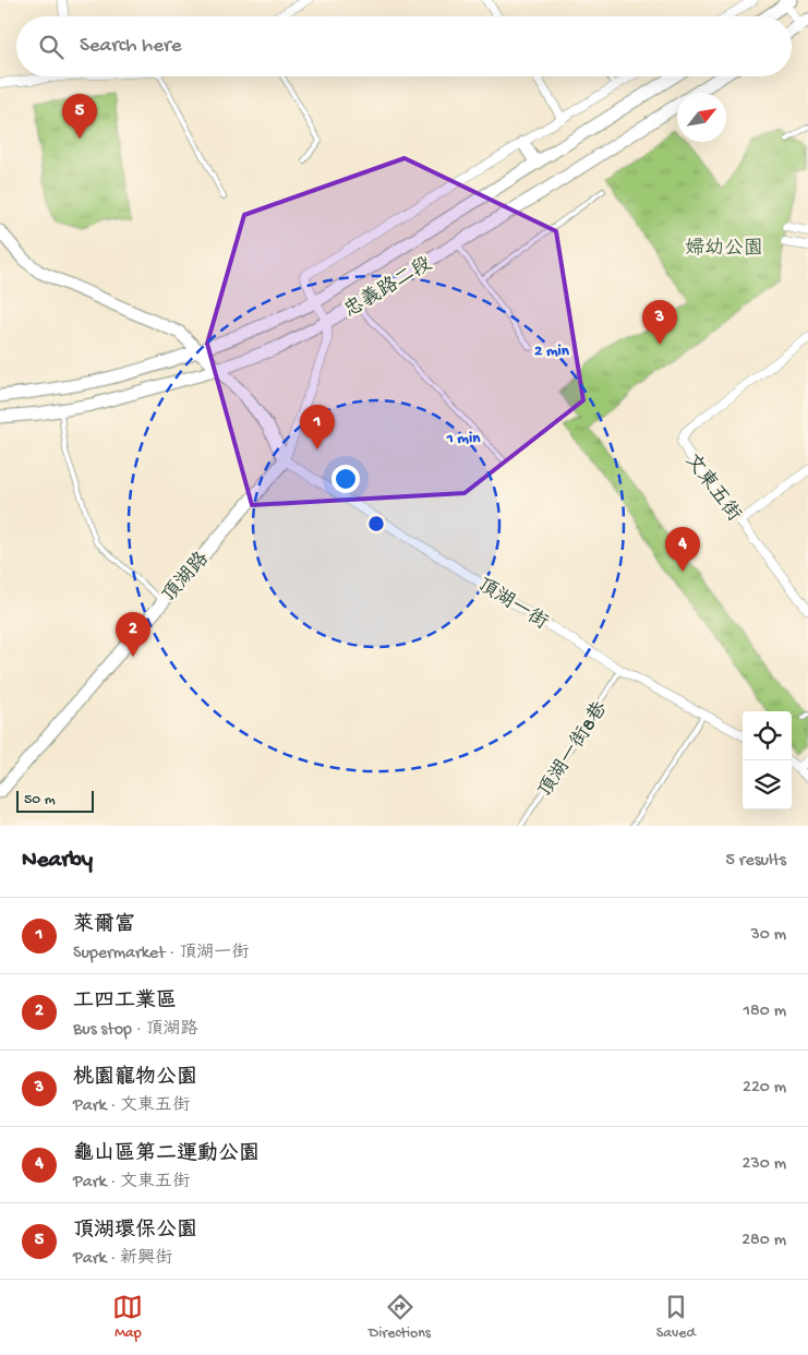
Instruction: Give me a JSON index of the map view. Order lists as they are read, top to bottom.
{
  "streets": {
    "main road": ["忠義路二段", "頂湖路"],
    "street": ["文東五街", "頂湖一街"],
    "lane": ["頂湖一街8巷"]
  },
  "crossings": [
    ["忠義路二段", "頂湖路"],
    ["頂湖路", "頂湖一街"],
    ["頂湖一街", "頂湖一街8巷"]
  ],
  "parks": ["婦幼公園"],
  "scale_bar": "50 m",
  "north": "top right",
  "page": {
    "search": "Search here",
    "pins": [
      "5",
      "3",
      "1",
      "4",
      "2"
    ],
    "scale": "50 m",
    "heading": ["Nearby", "5 results"],
    "list": [
      {
        "mark": "1",
        "name": "萊爾富",
        "note": "Supermarket · 頂湖一街",
        "value": "30 m"
      },
      {
        "mark": "2",
        "name": "工四工業區",
        "note": "Bus stop · 頂湖路",
        "value": "180 m"
      },
      {
        "mark": "3",
        "name": "桃園寵物公園",
        "note": "Park · 文東五街",
        "value": "220 m"
      },
      {
        "mark": "4",
        "name": "龜山區第二運動公園",
        "note": "Park · 文東五街",
        "value": "230 m"
      },
      {
        "mark": "5",
        "name": "頂湖環保公園",
        "note": "Park · 新興街",
        "value": "280 m"
      }
    ],
    "nav": ["Map", "Directions", "Saved"]
  },
  "rings": ["2 min", "1 min"]
}
